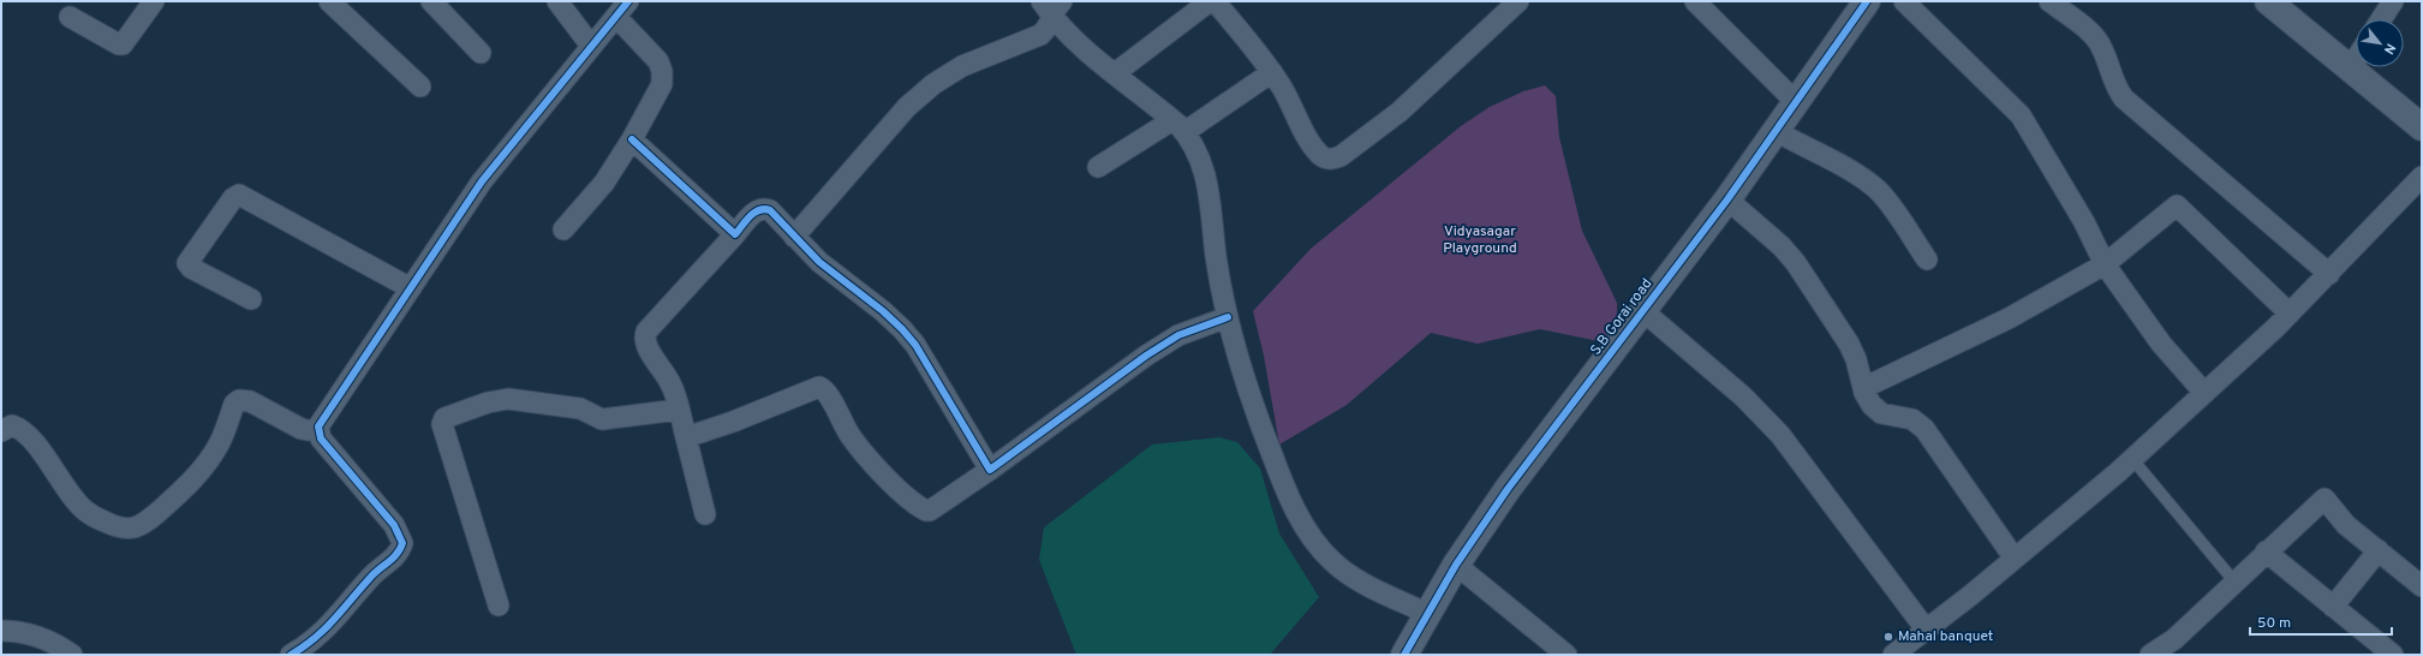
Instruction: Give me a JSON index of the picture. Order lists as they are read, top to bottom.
{
  "streets": {
    "street": ["S.B Gorai road"]
  },
  "parks": ["Vidyasagar Playground"],
  "places": ["Mahal banquet"],
  "scale_bar": "50 m",
  "north": "bottom right"
}
